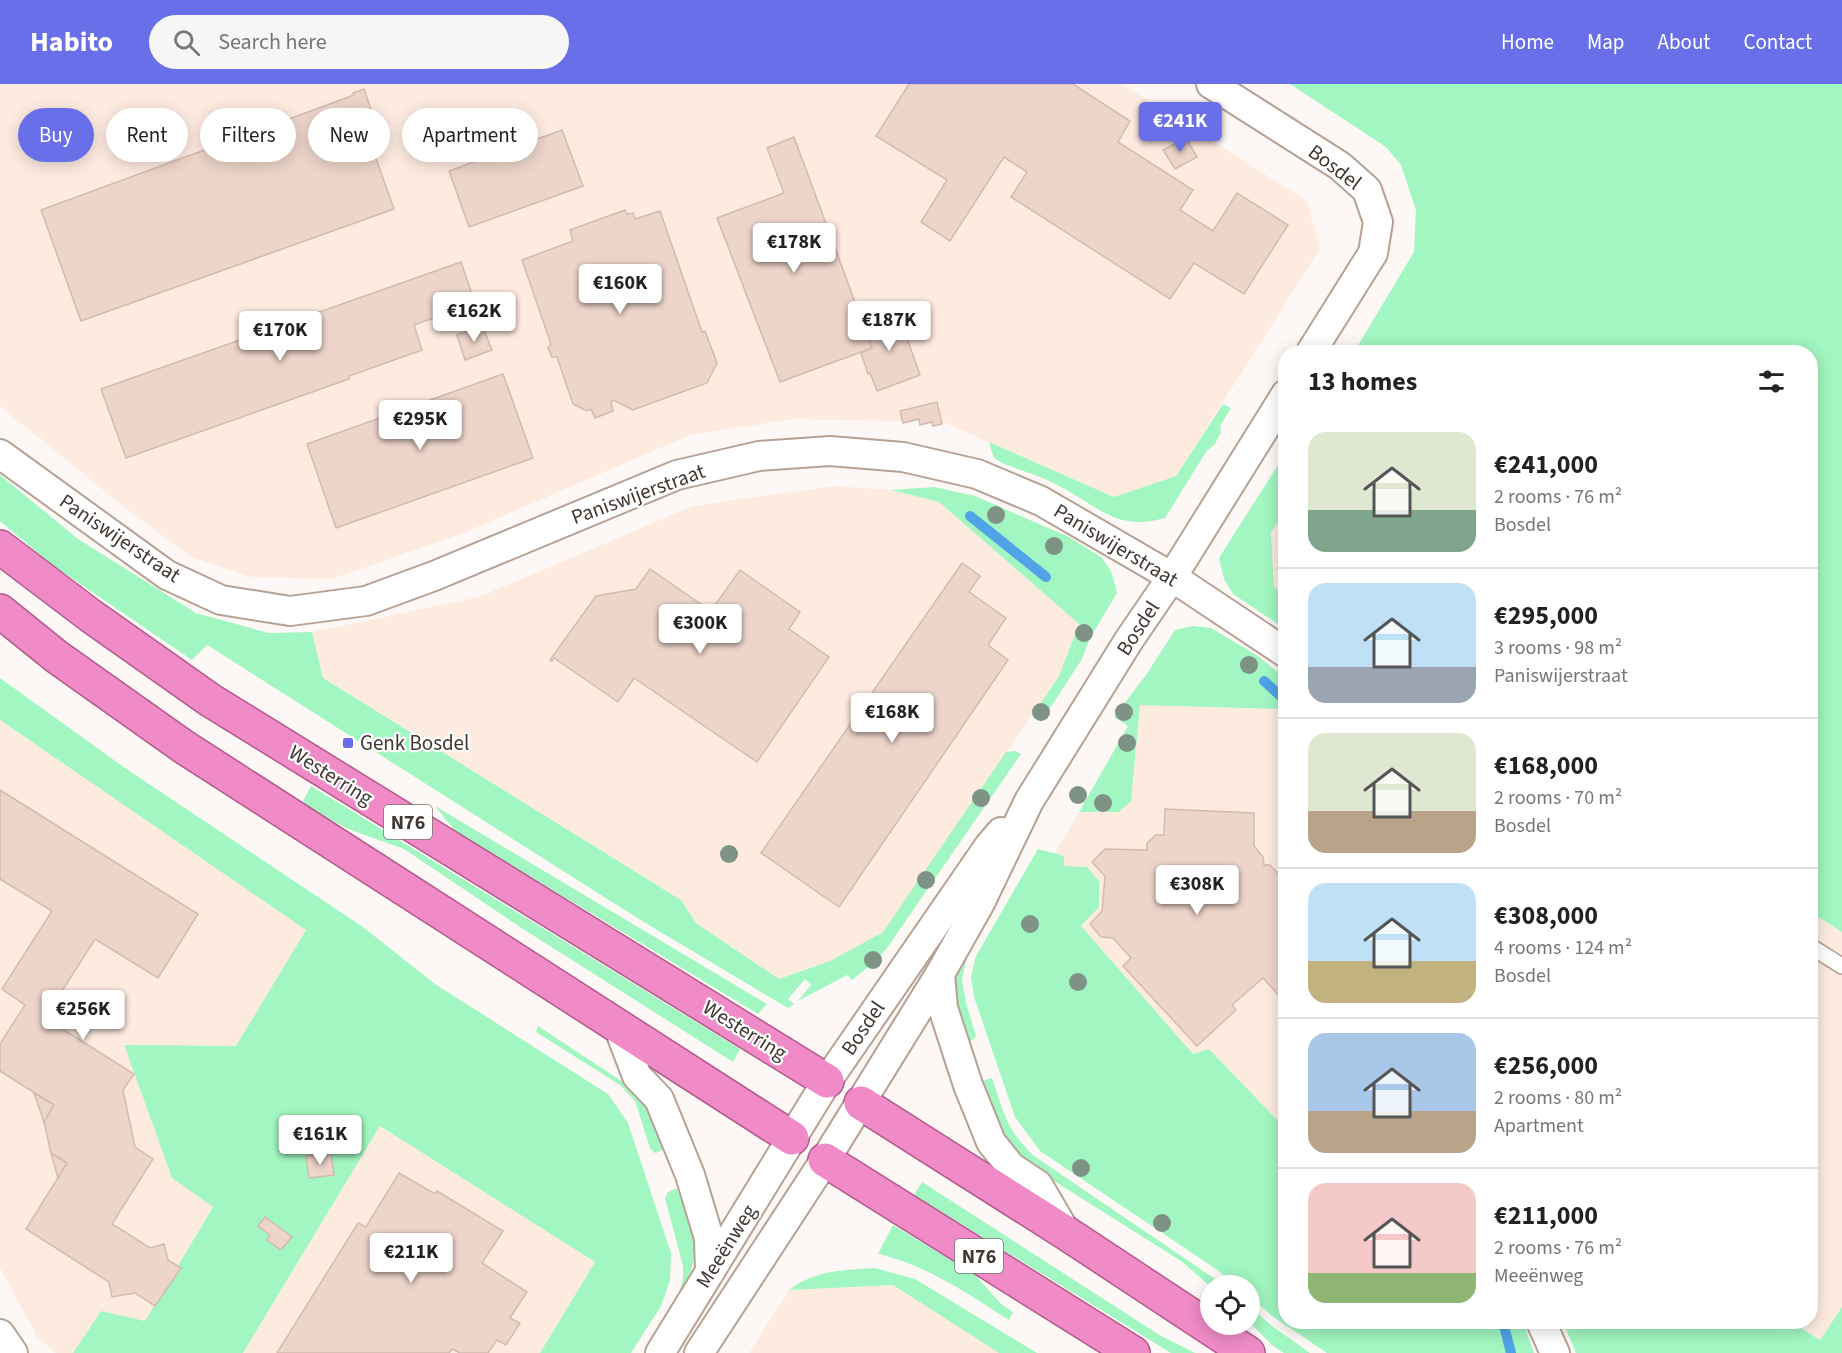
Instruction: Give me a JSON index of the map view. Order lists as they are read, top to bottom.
{
  "streets": {
    "highway": ["Westerring", "N76"],
    "street": ["Bosdel", "Paniswijerstraat", "Meeënweg"]
  },
  "crossings": [
    ["Bosdel", "Paniswijerstraat"],
    ["Bosdel", "Westerring"],
    ["Bosdel", "N76"],
    ["Bosdel", "Meeënweg"],
    ["N76", "Meeënweg"]
  ],
  "places": {
    "transit": ["Genk Bosdel"]
  },
  "page": {
    "header": "Habito",
    "search": "Search here",
    "nav": [
      "Home",
      "Map",
      "About",
      "Contact"
    ],
    "price": [
      "€241K",
      "€178K",
      "€160K",
      "€162K",
      "€187K",
      "€170K",
      "€295K",
      "€300K",
      "€168K",
      "€308K",
      "€256K",
      "€161K",
      "€211K"
    ],
    "chip": [
      "Buy",
      "Rent",
      "Filters",
      "New",
      "Apartment"
    ],
    "heading": "13 homes",
    "list": [
      {
        "name": "€241,000",
        "note": "2 rooms · 76 m² · Bosdel"
      },
      {
        "name": "€295,000",
        "note": "3 rooms · 98 m² · Paniswijerstraat"
      },
      {
        "name": "€168,000",
        "note": "2 rooms · 70 m² · Bosdel"
      },
      {
        "name": "€308,000",
        "note": "4 rooms · 124 m² · Bosdel"
      },
      {
        "name": "€256,000",
        "note": "2 rooms · 80 m² · Apartment"
      },
      {
        "name": "€211,000",
        "note": "2 rooms · 76 m² · Meeënweg"
      }
    ]
  }
}
